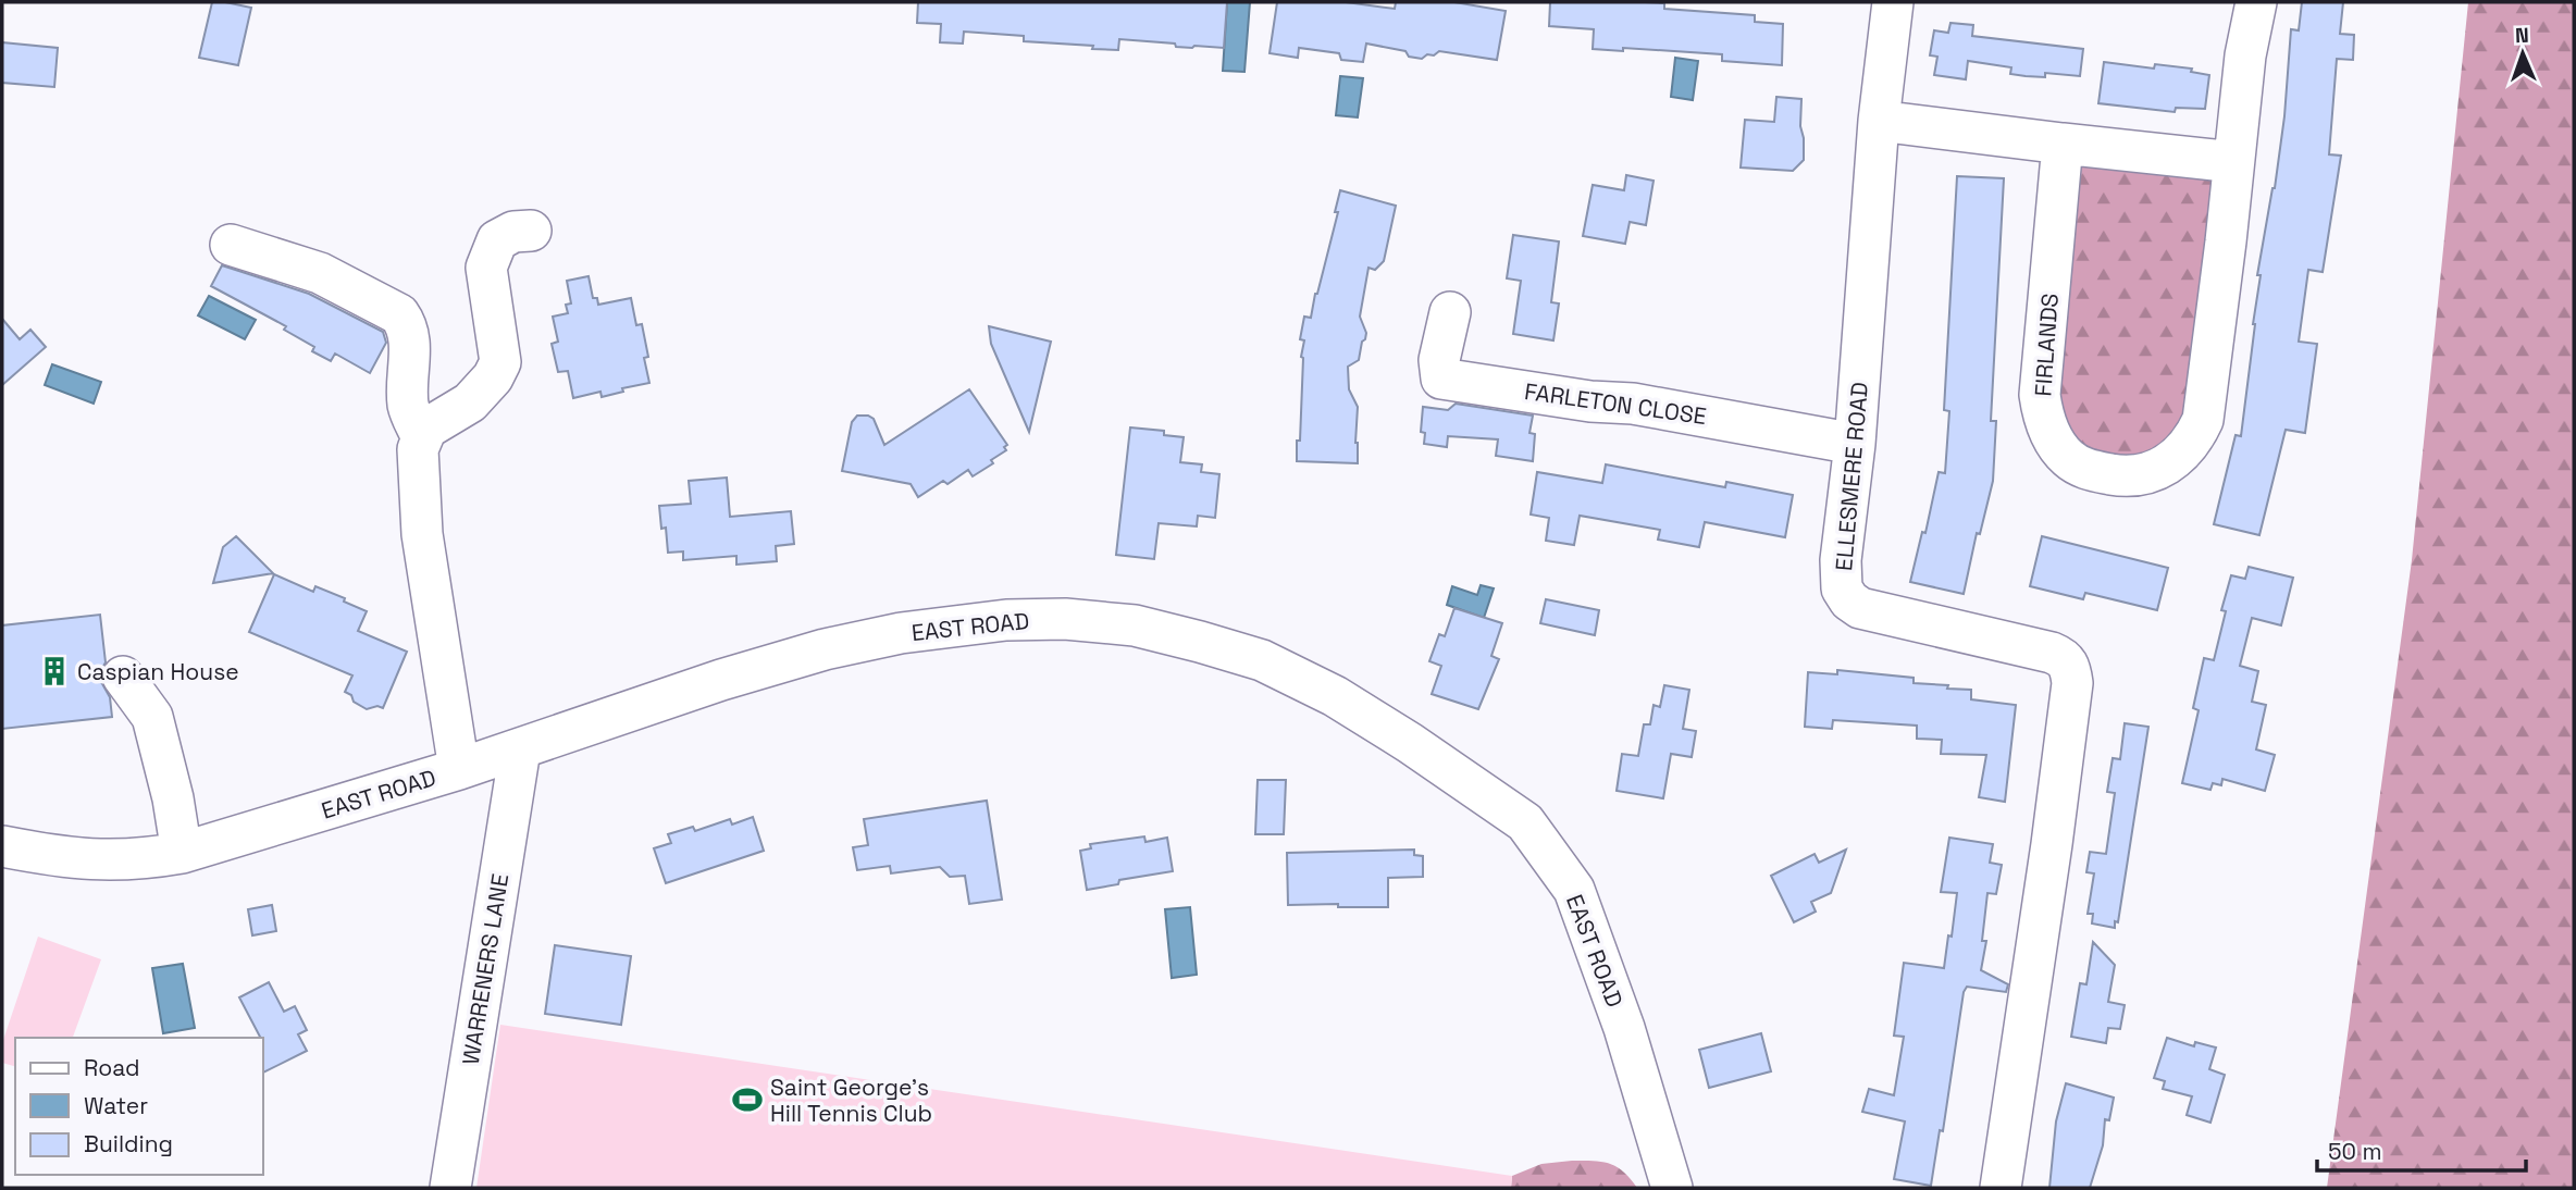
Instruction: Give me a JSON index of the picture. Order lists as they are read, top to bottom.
{
  "streets": {
    "street": [
      "FIRLANDS",
      "FARLETON CLOSE",
      "ELLESMERE ROAD",
      "EAST ROAD",
      "WARRENERS LANE"
    ]
  },
  "crossings": [
    ["FARLETON CLOSE", "ELLESMERE ROAD"],
    ["EAST ROAD", "WARRENERS LANE"]
  ],
  "places": {
    "building": ["Caspian House"],
    "sports": ["Saint George's Hill Tennis Club"]
  },
  "legend": ["Road", "Water", "Building"],
  "scale_bar": "50 m",
  "north": "top"
}
